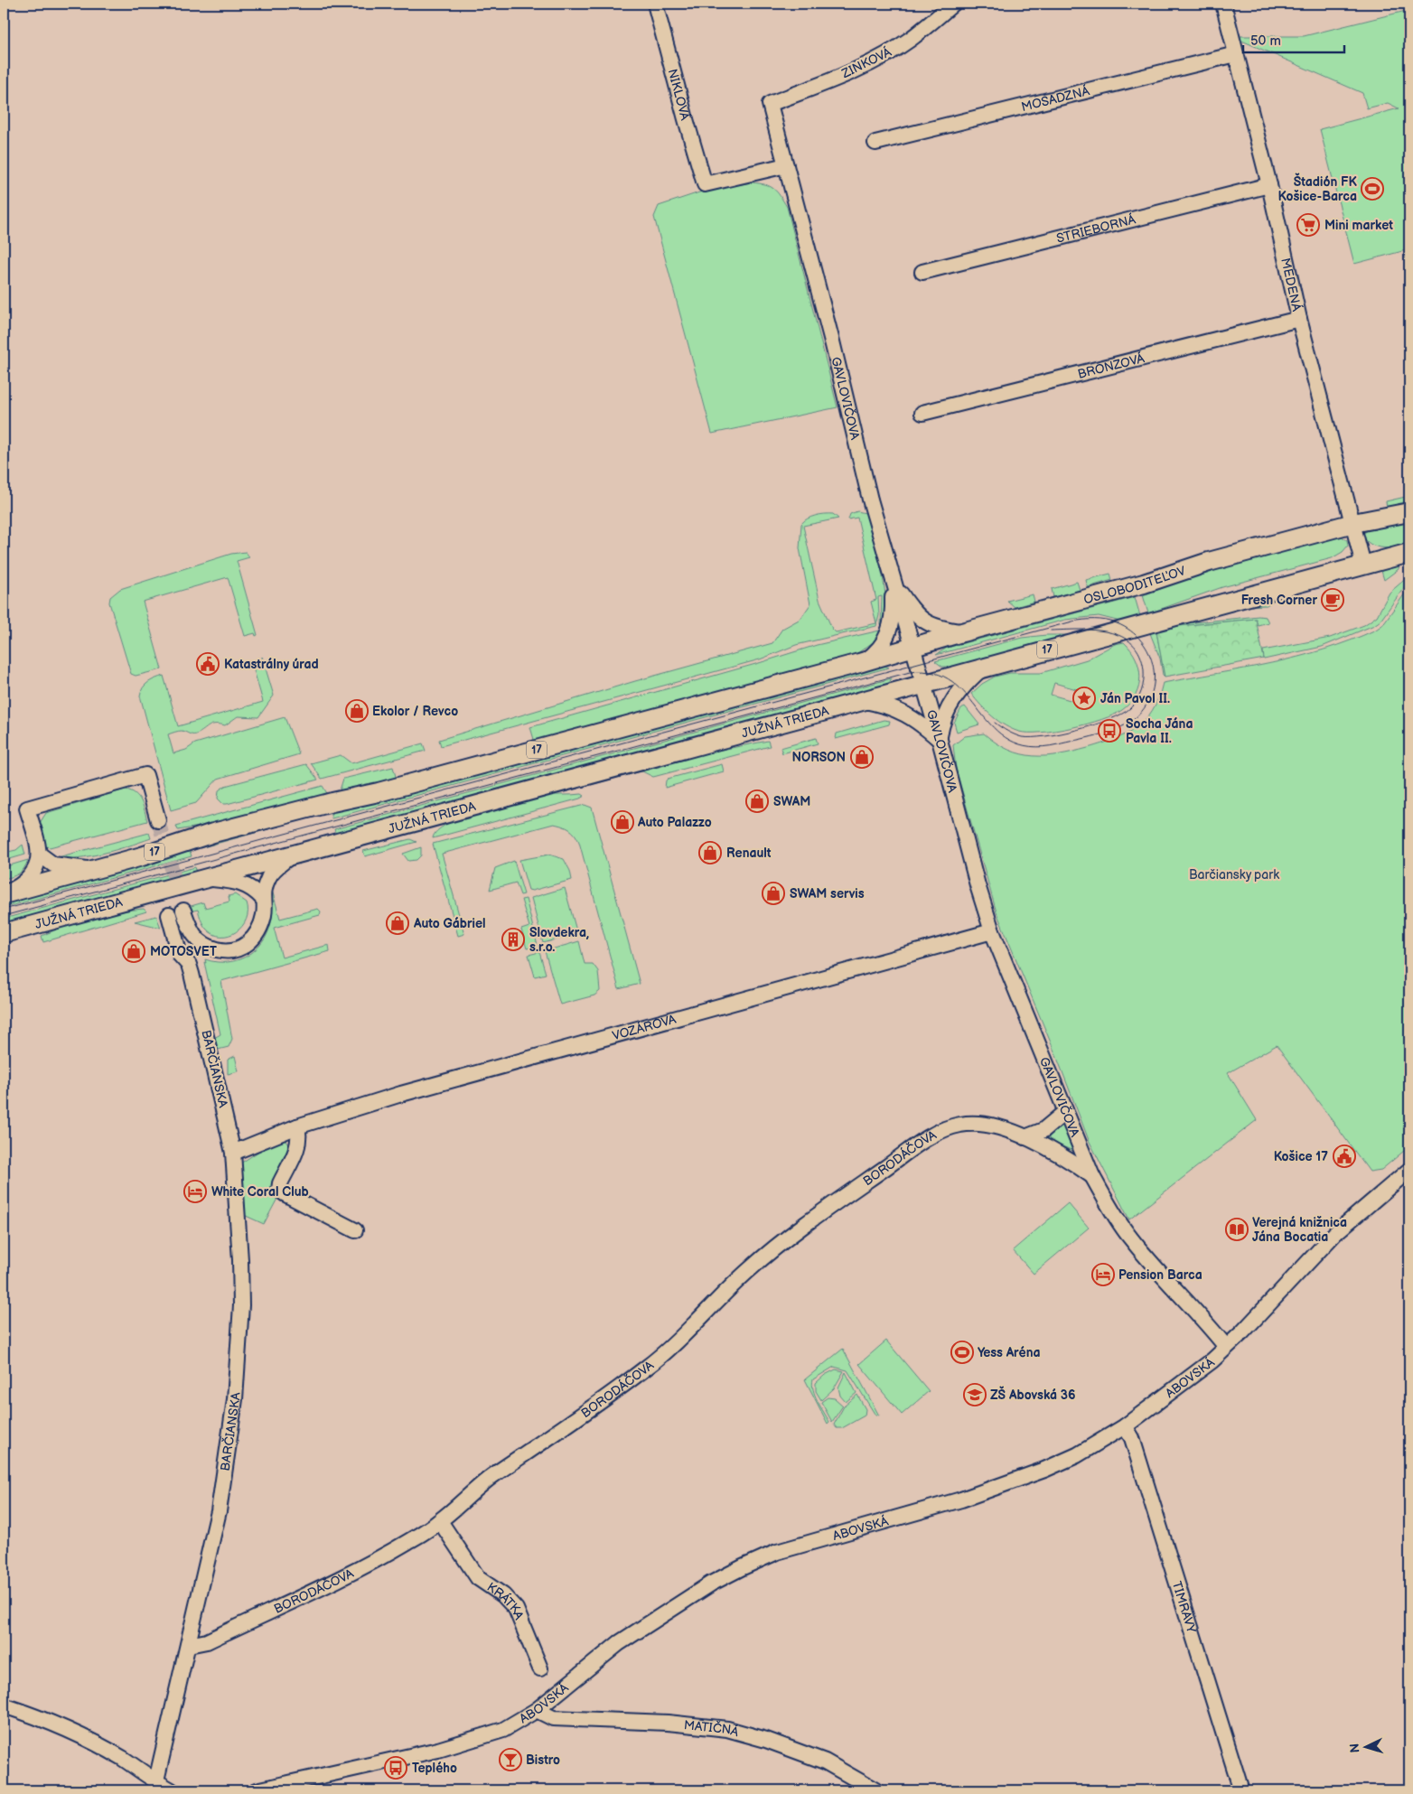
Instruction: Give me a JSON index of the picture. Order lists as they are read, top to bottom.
{
  "streets": {
    "main road": ["OSLOBODITEĽOV", "17", "JUŽNÁ TRIEDA"],
    "street": [
      "ZINKOVÁ",
      "NIKLOVÁ",
      "MOSADZNÁ",
      "STRIEBORNÁ",
      "MEDENÁ",
      "BRONZOVÁ",
      "GAVLOVIČOVA",
      "VOZÁROVA",
      "BARČIANSKA",
      "BORODÁČOVA",
      "ABOVSKÁ",
      "KRÁTKA",
      "TIMRAVY",
      "MATIČNÁ"
    ]
  },
  "crossings": [
    ["ZINKOVÁ", "GAVLOVIČOVA"],
    ["NIKLOVÁ", "GAVLOVIČOVA"],
    ["MOSADZNÁ", "MEDENÁ"],
    ["STRIEBORNÁ", "MEDENÁ"],
    ["MEDENÁ", "BRONZOVÁ"],
    ["MEDENÁ", "OSLOBODITEĽOV"],
    ["MEDENÁ", "17"],
    ["GAVLOVIČOVA", "OSLOBODITEĽOV"],
    ["GAVLOVIČOVA", "17"],
    ["GAVLOVIČOVA", "VOZÁROVA"],
    ["GAVLOVIČOVA", "BORODÁČOVA"],
    ["GAVLOVIČOVA", "ABOVSKÁ"],
    ["OSLOBODITEĽOV", "17"],
    ["17", "JUŽNÁ TRIEDA"],
    ["VOZÁROVA", "BARČIANSKA"],
    ["BARČIANSKA", "BORODÁČOVA"],
    ["BORODÁČOVA", "KRÁTKA"],
    ["ABOVSKÁ", "TIMRAVY"],
    ["ABOVSKÁ", "MATIČNÁ"]
  ],
  "parks": ["Barčiansky park"],
  "places": {
    "sports": ["Štadión FK Košice-Barca", "Yess Aréna"],
    "supermarket": ["Mini market"],
    "cafe": ["Fresh Corner"],
    "public building": ["Katastrálny úrad", "Košice 17"],
    "place": ["Ján Pavol II."],
    "shop": [
      "Ekolor / Revco",
      "NORSON",
      "SWAM",
      "Auto Palazzo",
      "Renault",
      "SWAM servis",
      "Auto Gábriel",
      "MOTOSVET"
    ],
    "bus stop": ["Socha Jána Pavla II.", "Teplého"],
    "building": ["Slovdekra, s.r.o."],
    "hotel": ["White Coral Club", "Pension Barca"],
    "library": ["Verejná knižnica Jána Bocatia"],
    "school or university": ["ZŠ Abovská 36"],
    "bar": ["Bistro"]
  },
  "scale_bar": "50 m",
  "north": "left"
}
